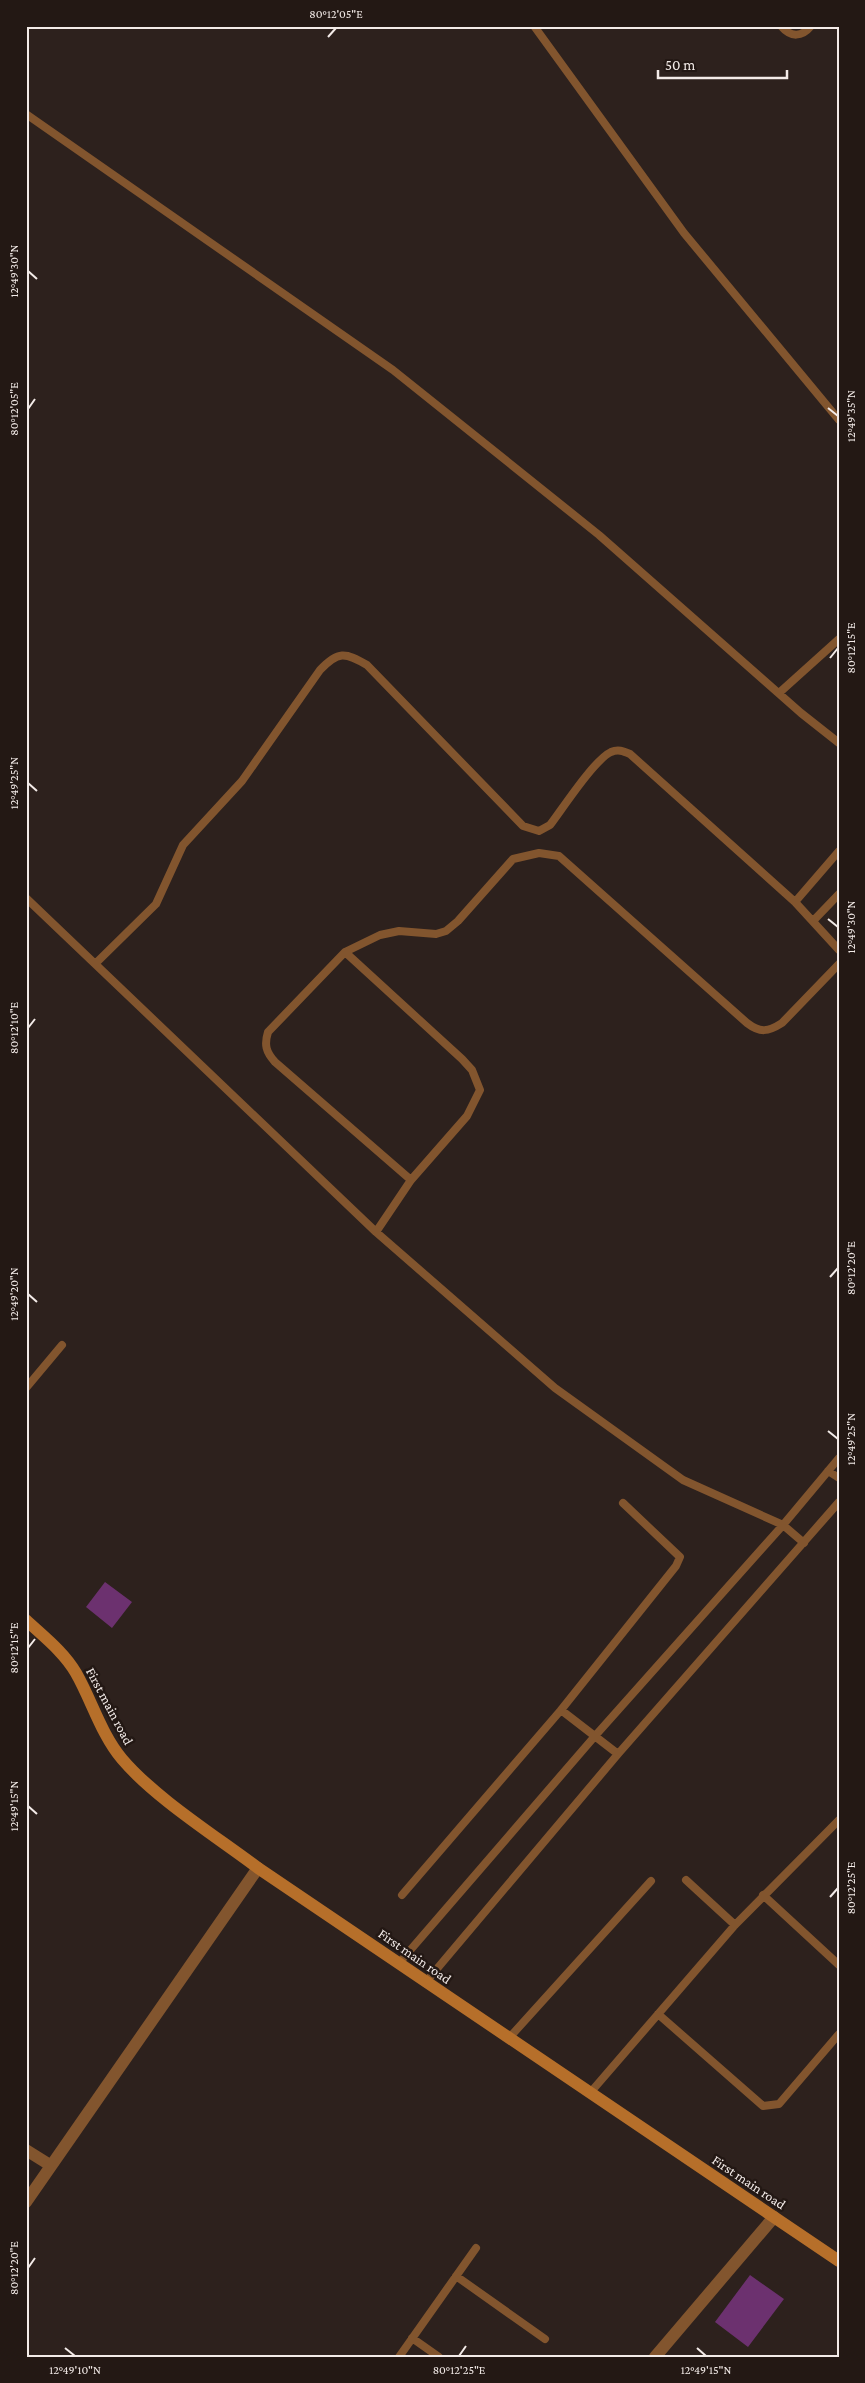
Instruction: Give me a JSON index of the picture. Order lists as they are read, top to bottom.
{
  "streets": {
    "street": ["First main road"]
  },
  "scale_bar": "50 m",
  "coordinates": [
    "80°12'05\"E",
    "12°49'30\"N",
    "12°49'35\"N",
    "80°12'15\"E",
    "12°49'25\"N",
    "80°12'10\"E",
    "80°12'20\"E",
    "12°49'20\"N",
    "12°49'15\"N",
    "80°12'25\"E",
    "12°49'10\"N"
  ]
}
